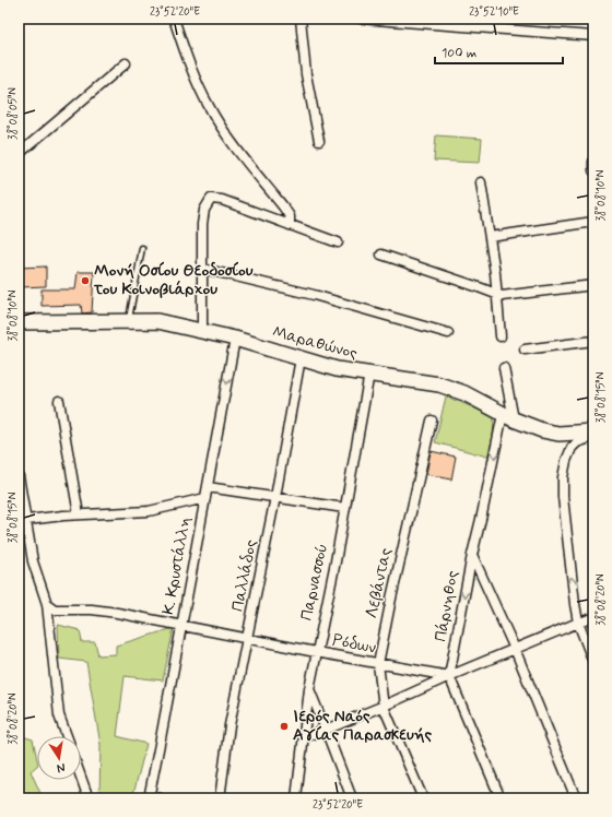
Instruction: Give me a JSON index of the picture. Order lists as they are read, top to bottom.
{
  "streets": {
    "main road": ["Μαραθώνος"],
    "street": [
      "Κ. Κρυστάλλη",
      "Παλλάδος",
      "Παρνασσού",
      "Λεβάντας",
      "Πάρνηθος",
      "Ρόδων"
    ]
  },
  "crossings": [
    ["Μαραθώνος", "Κ. Κρυστάλλη"],
    ["Μαραθώνος", "Παλλάδος"],
    ["Μαραθώνος", "Παρνασσού"],
    ["Μαραθώνος", "Πάρνηθος"],
    ["Κ. Κρυστάλλη", "Ρόδων"],
    ["Παλλάδος", "Ρόδων"],
    ["Παρνασσού", "Ρόδων"],
    ["Λεβάντας", "Ρόδων"],
    ["Πάρνηθος", "Ρόδων"]
  ],
  "one_way": ["Πάρνηθος"],
  "places": ["Μονή Οσίου Θεοδοσίου του Κοινοβιάρχου", "Ιερός Ναός Αγίας Παρασκευής"],
  "scale_bar": "100 m",
  "north": "bottom",
  "coordinates": [
    "23°52'20\"E",
    "23°52'10\"E",
    "38°08'05\"N",
    "38°08'10\"N",
    "38°08'15\"N",
    "38°08'20\"N"
  ]
}
